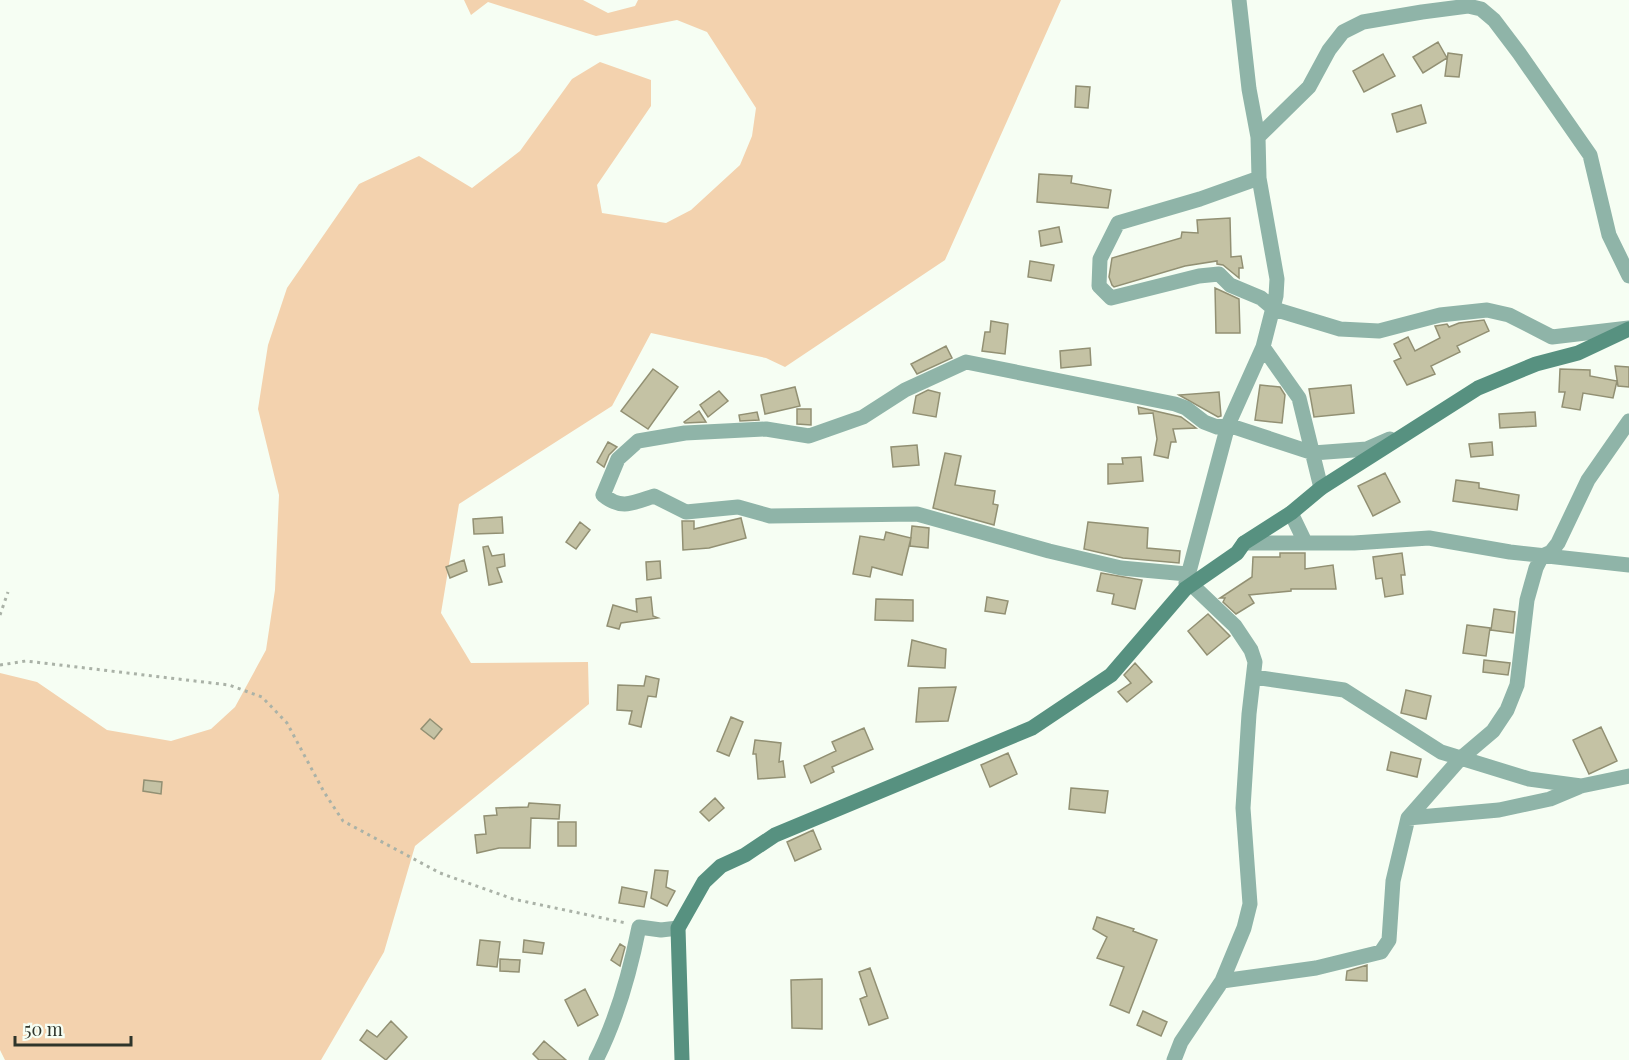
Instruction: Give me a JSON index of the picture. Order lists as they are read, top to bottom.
{
  "scale_bar": "50 m"
}
